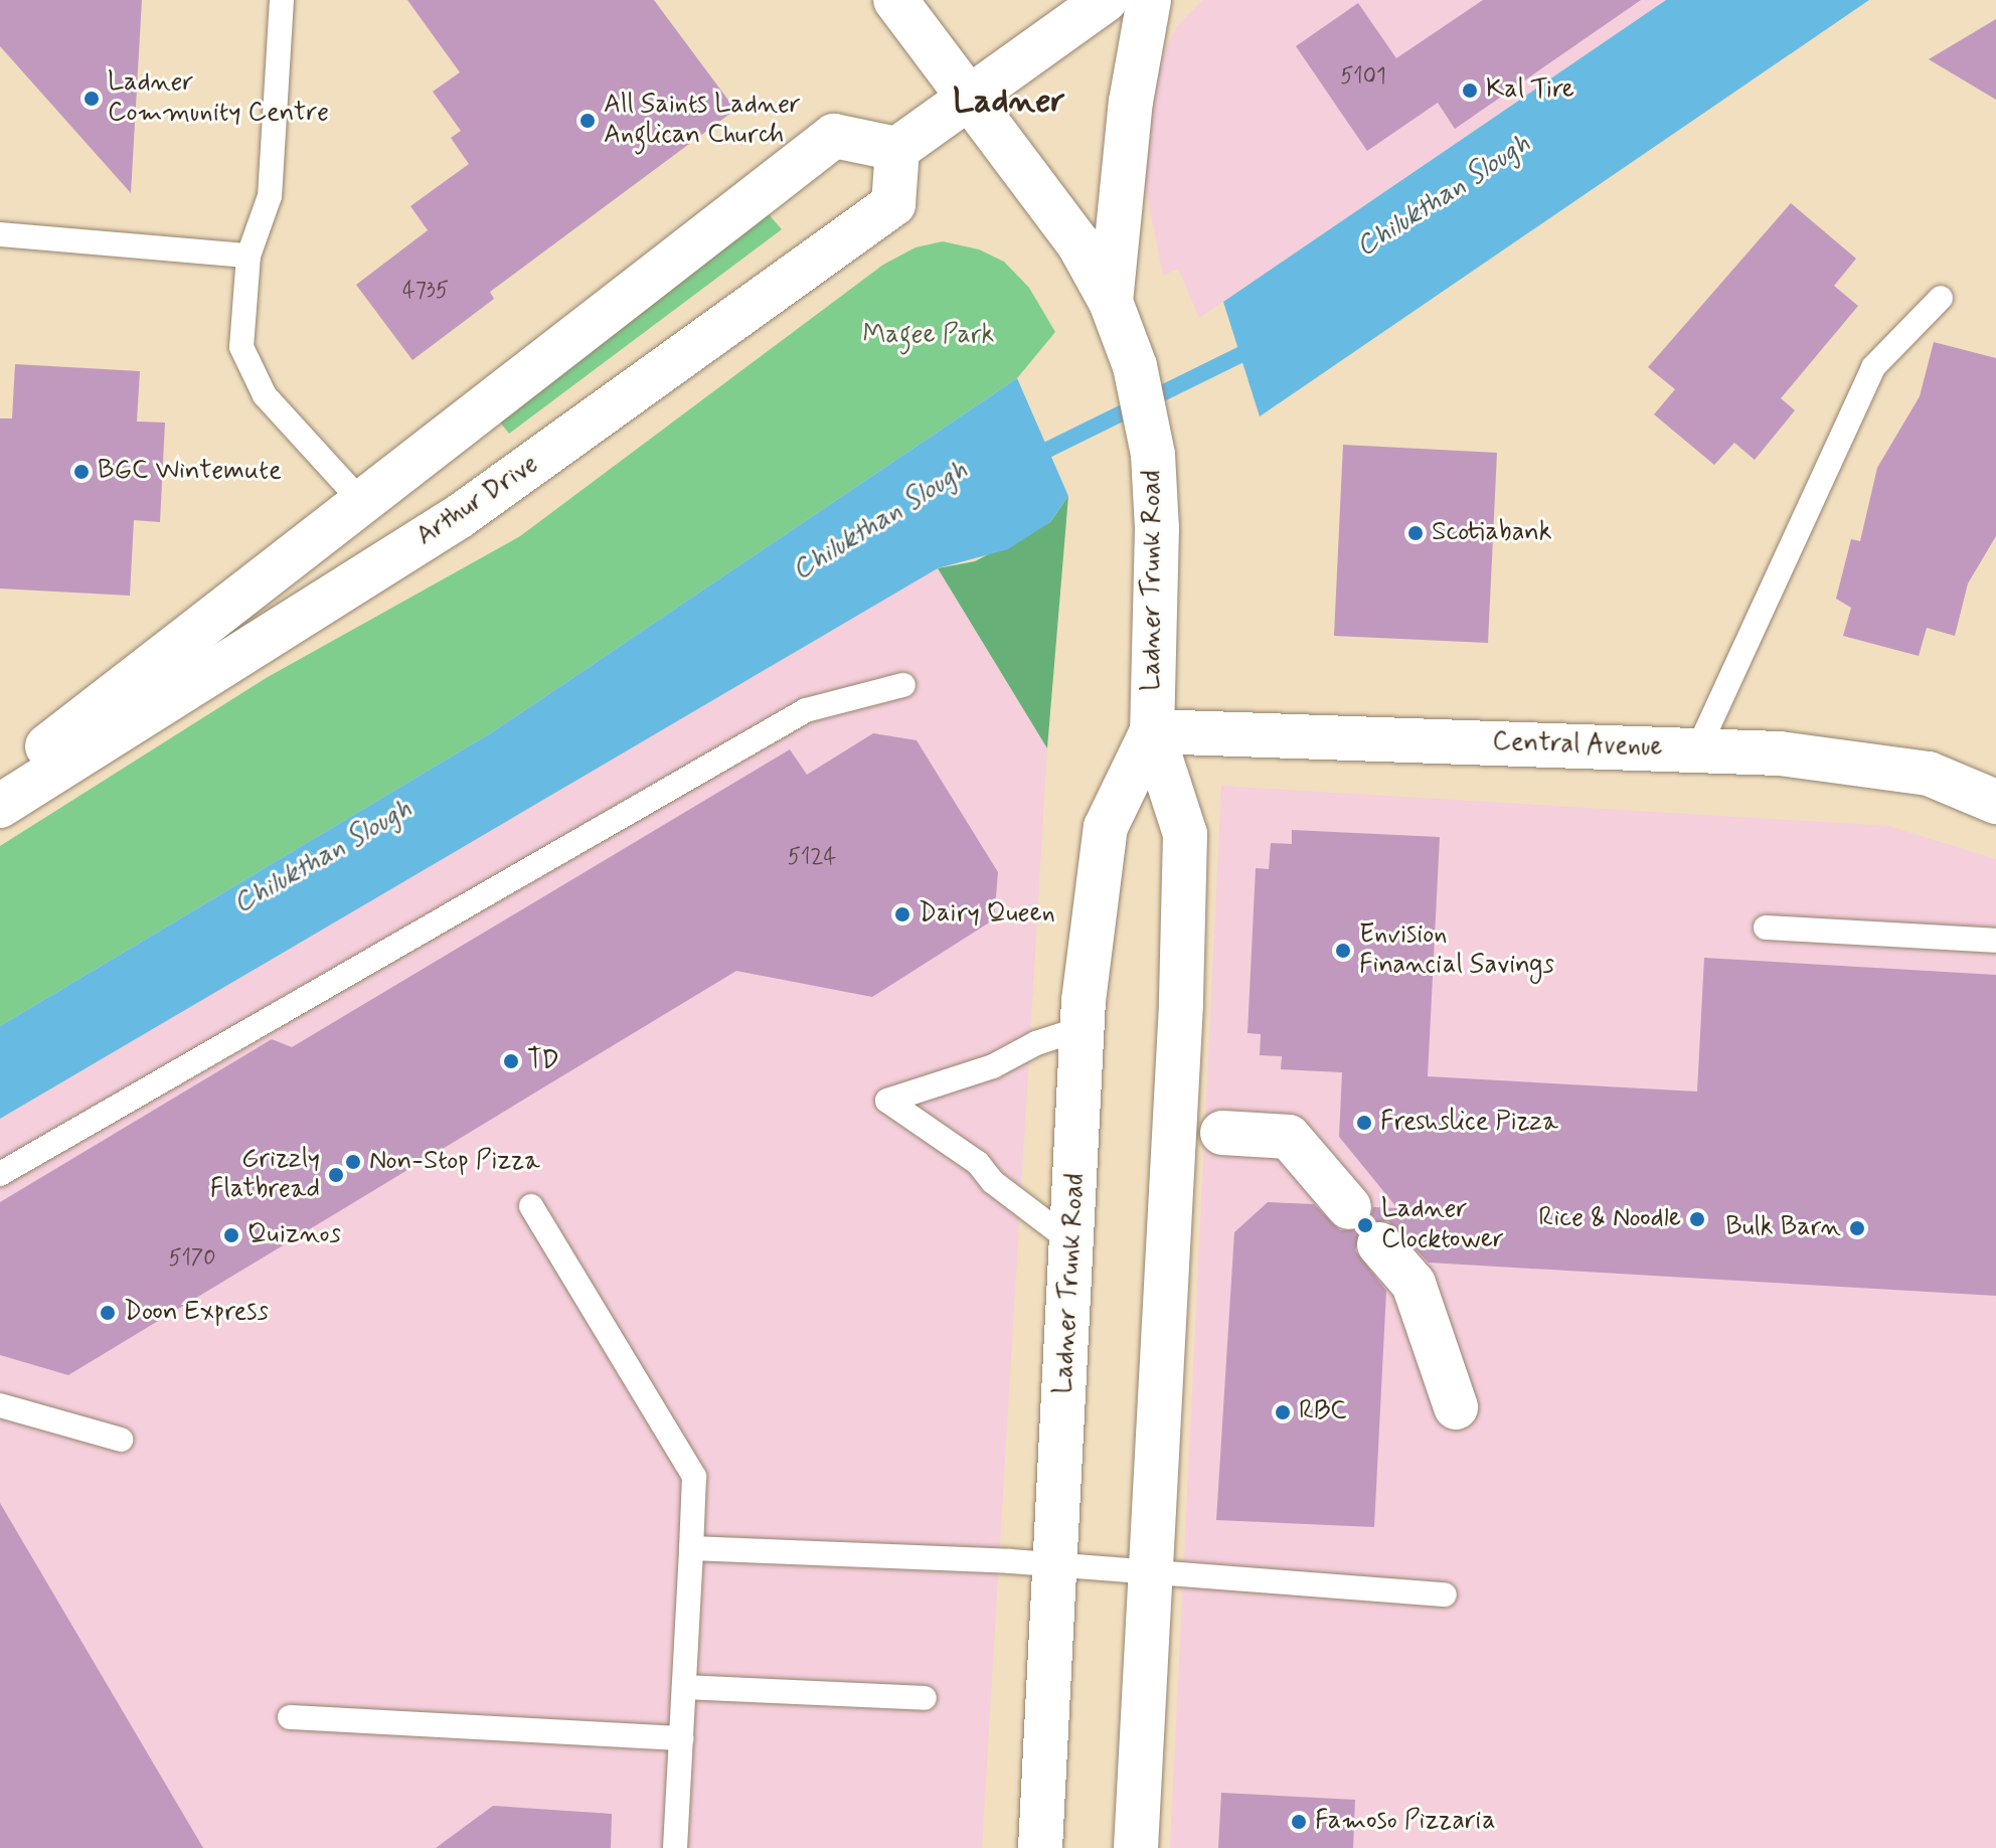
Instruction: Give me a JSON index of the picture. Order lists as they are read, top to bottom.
{
  "streets": {
    "main road": ["Arthur Drive", "Ladner Trunk Road", "Central Avenue"]
  },
  "crossings": [
    ["Ladner Trunk Road", "Central Avenue"]
  ],
  "districts": ["Ladner"],
  "water": ["Chilukthan Slough"],
  "parks": ["Magee Park"],
  "places": [
    "Kal Tire",
    "Ladner Community Centre",
    "All Saints Ladner Anglican Church",
    "BGC Wintemute",
    "Scotiabank",
    "Dairy Queen",
    "Envision Financial Savings",
    "TD",
    "Freshslice Pizza",
    "Non-Stop Pizza",
    "Grizzly Flatbread",
    "Rice & Noodle",
    "Ladner Clocktower",
    "Bulk Barn",
    "Quiznos",
    "Doon Express",
    "RBC",
    "Famoso Pizzaria"
  ],
  "house_numbers": [
    "5101",
    "4735",
    "5124",
    "5170"
  ]
}
